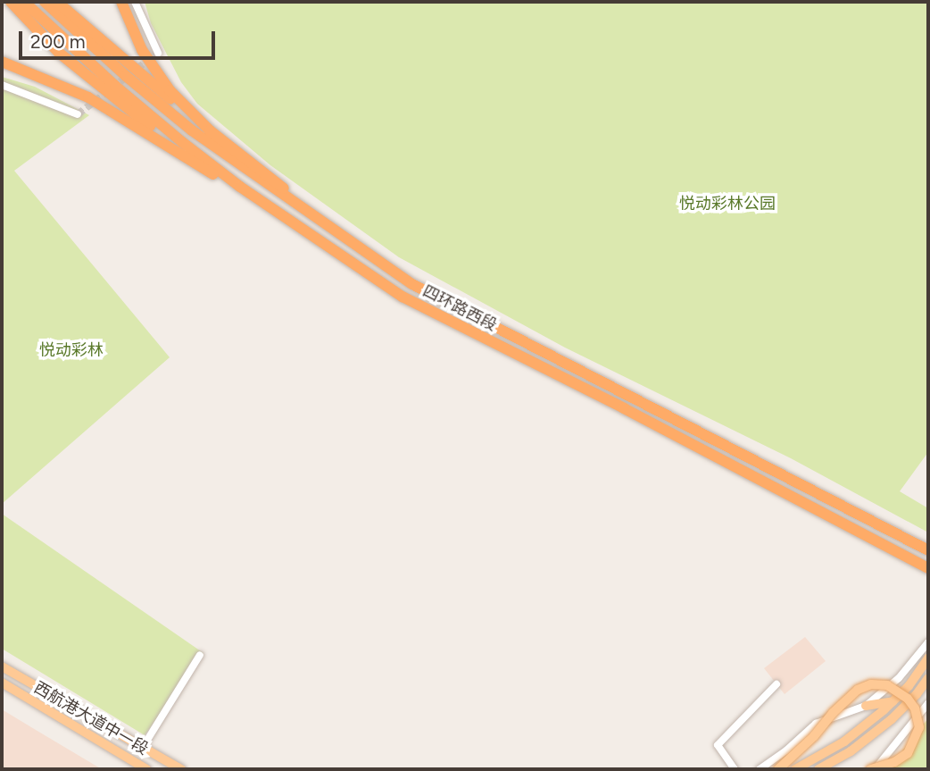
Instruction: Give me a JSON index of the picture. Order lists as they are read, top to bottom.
{
  "streets": {
    "highway": ["四环路西段"],
    "main road": ["西航港大道中一段"]
  },
  "parks": ["悦动彩林公园", "悦动彩林"],
  "scale_bar": "200 m"
}
